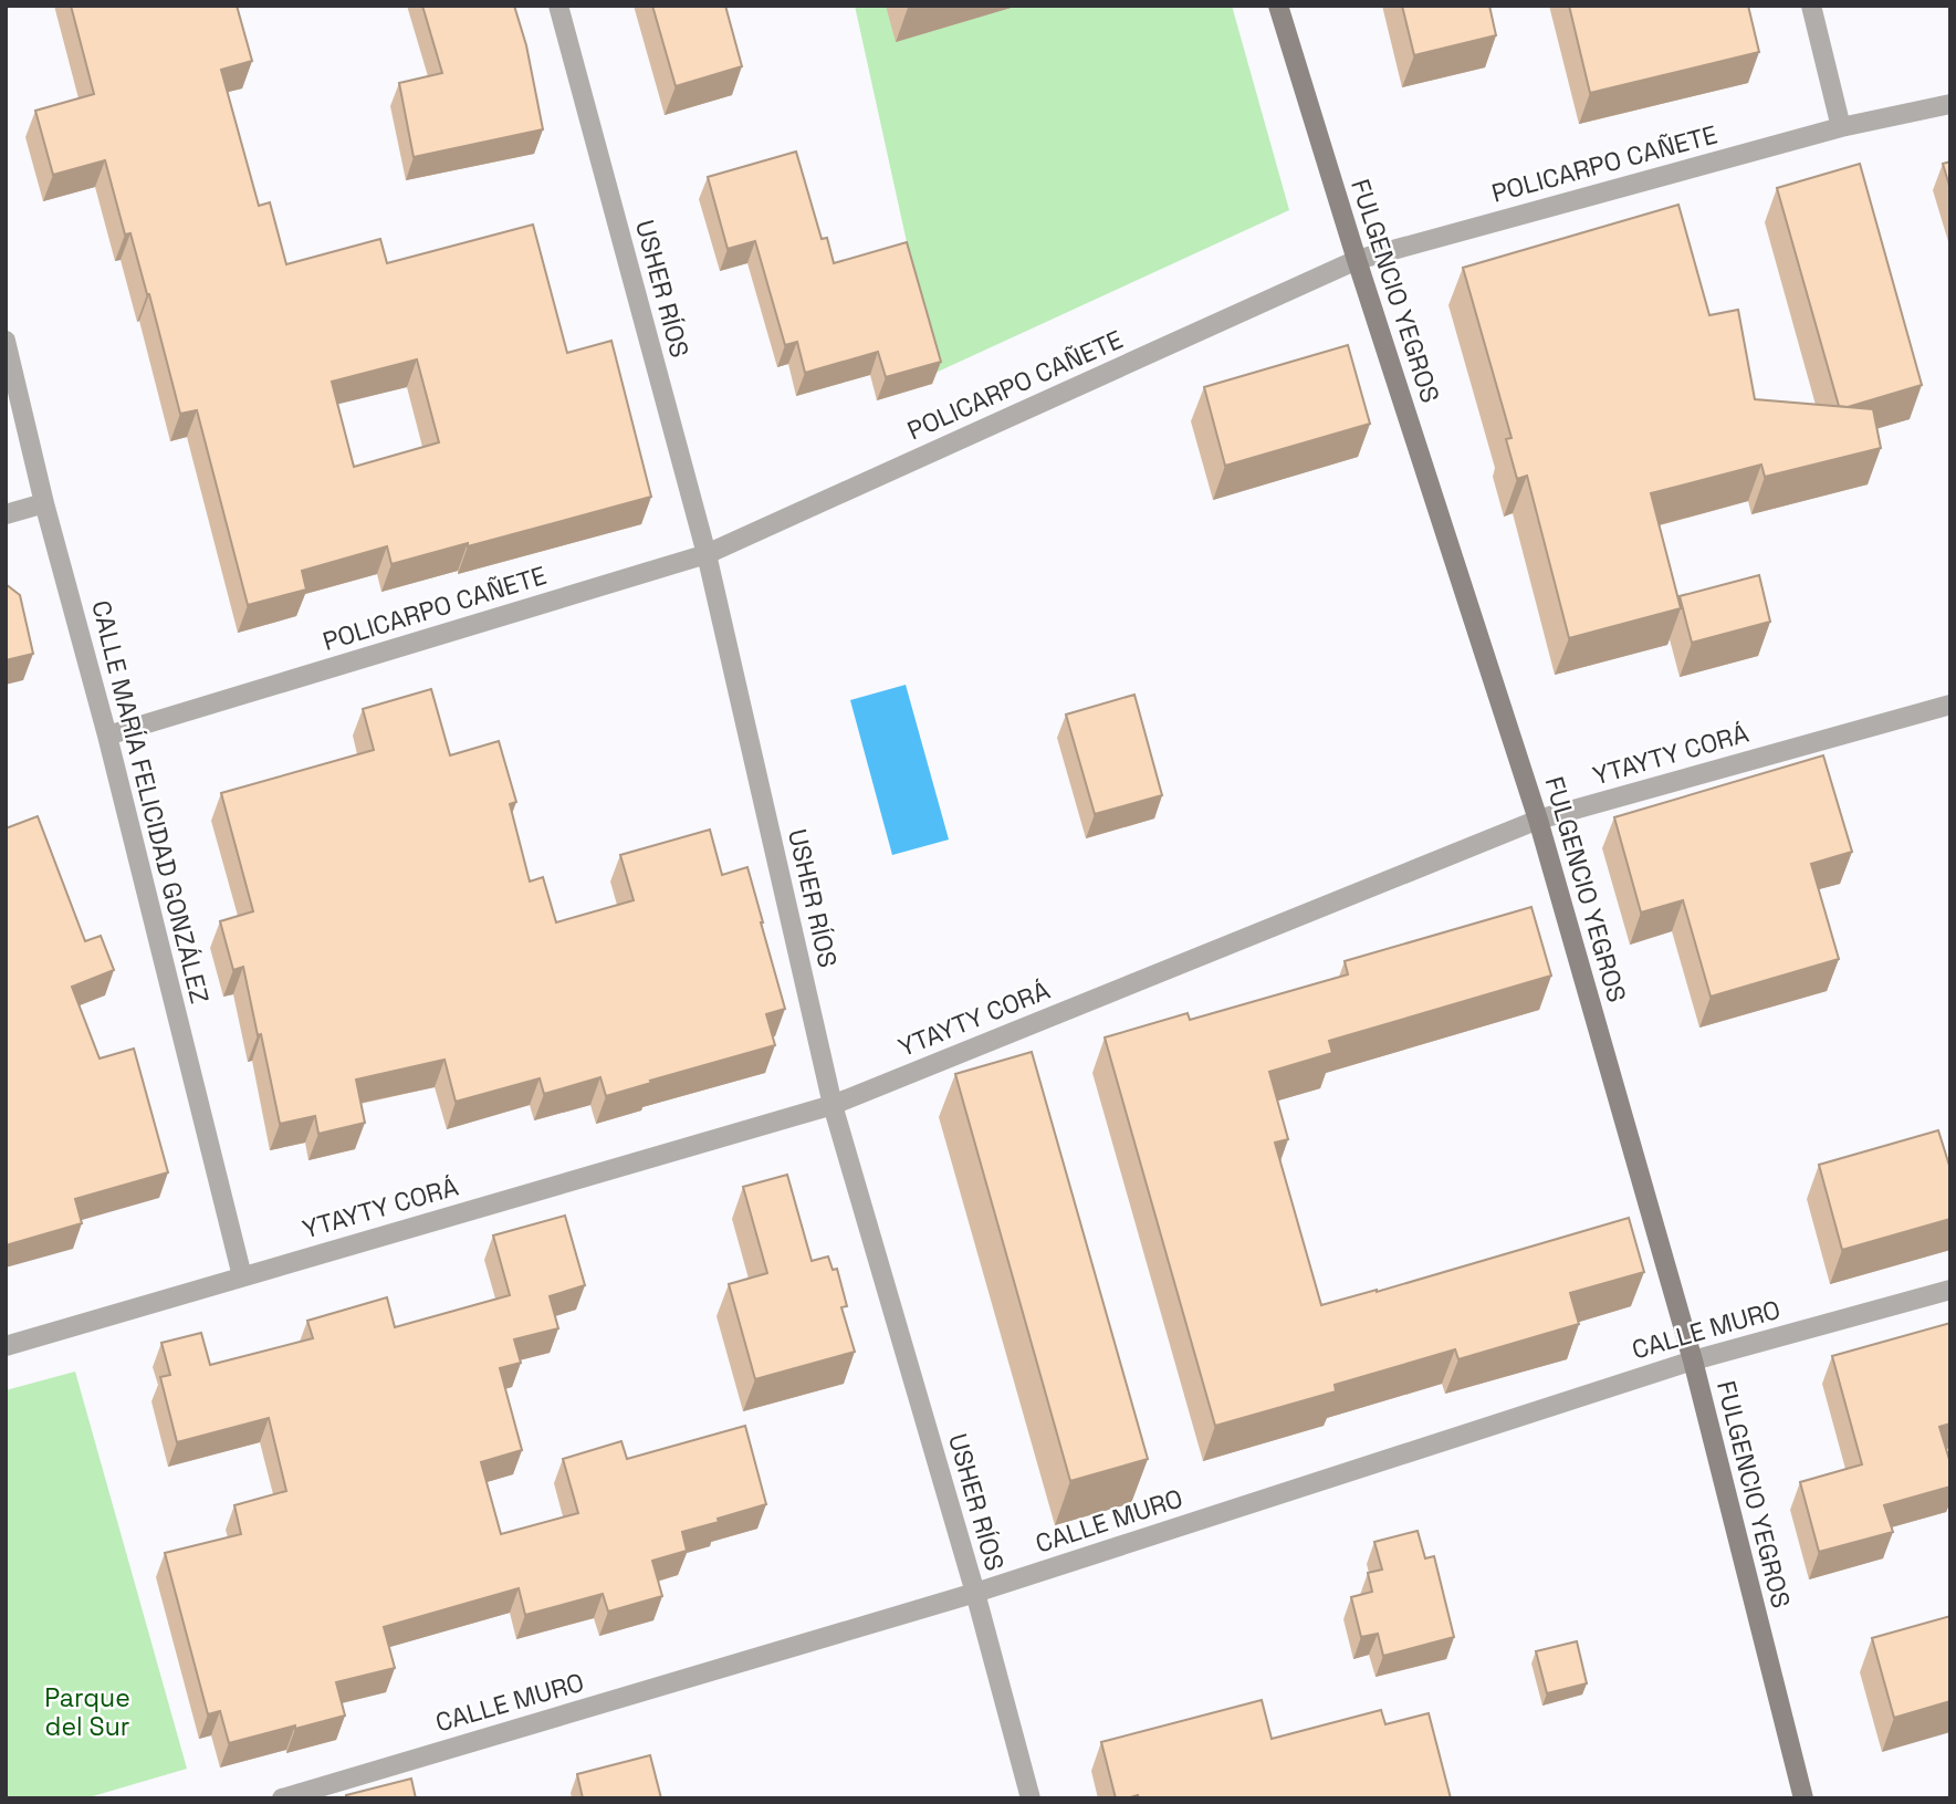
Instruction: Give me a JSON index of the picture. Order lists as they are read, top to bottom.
{
  "streets": {
    "street": [
      "POLICARPO CAÑETE",
      "USHER RÍOS",
      "FULGENCIO YEGROS",
      "YTAYTY CORÁ",
      "CALLE MARÍA FELICIDAD GONZÁLEZ",
      "CALLE MURO"
    ]
  },
  "crossings": [
    ["POLICARPO CAÑETE", "USHER RÍOS"],
    ["POLICARPO CAÑETE", "FULGENCIO YEGROS"],
    ["POLICARPO CAÑETE", "CALLE MARÍA FELICIDAD GONZÁLEZ"],
    ["USHER RÍOS", "YTAYTY CORÁ"],
    ["USHER RÍOS", "CALLE MURO"],
    ["FULGENCIO YEGROS", "YTAYTY CORÁ"],
    ["FULGENCIO YEGROS", "CALLE MURO"],
    ["YTAYTY CORÁ", "CALLE MARÍA FELICIDAD GONZÁLEZ"]
  ],
  "parks": ["Parque del Sur"]
}
